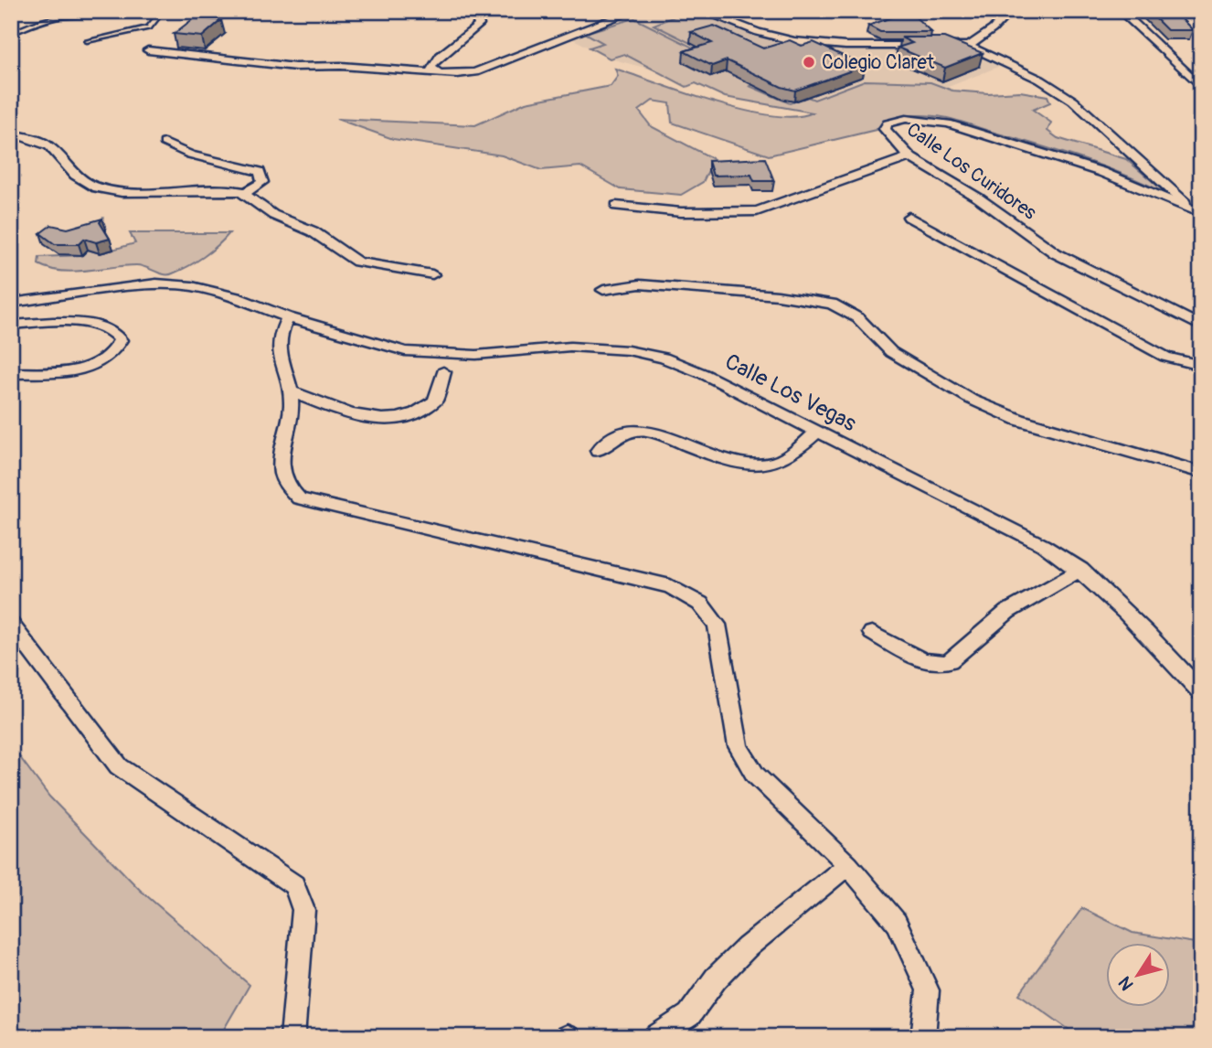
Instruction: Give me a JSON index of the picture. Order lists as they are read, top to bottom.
{
  "streets": {
    "street": ["Calle Los Curidores", "Calle Los Vegas"]
  },
  "places": ["Colegio Claret"],
  "north": "bottom left"
}
